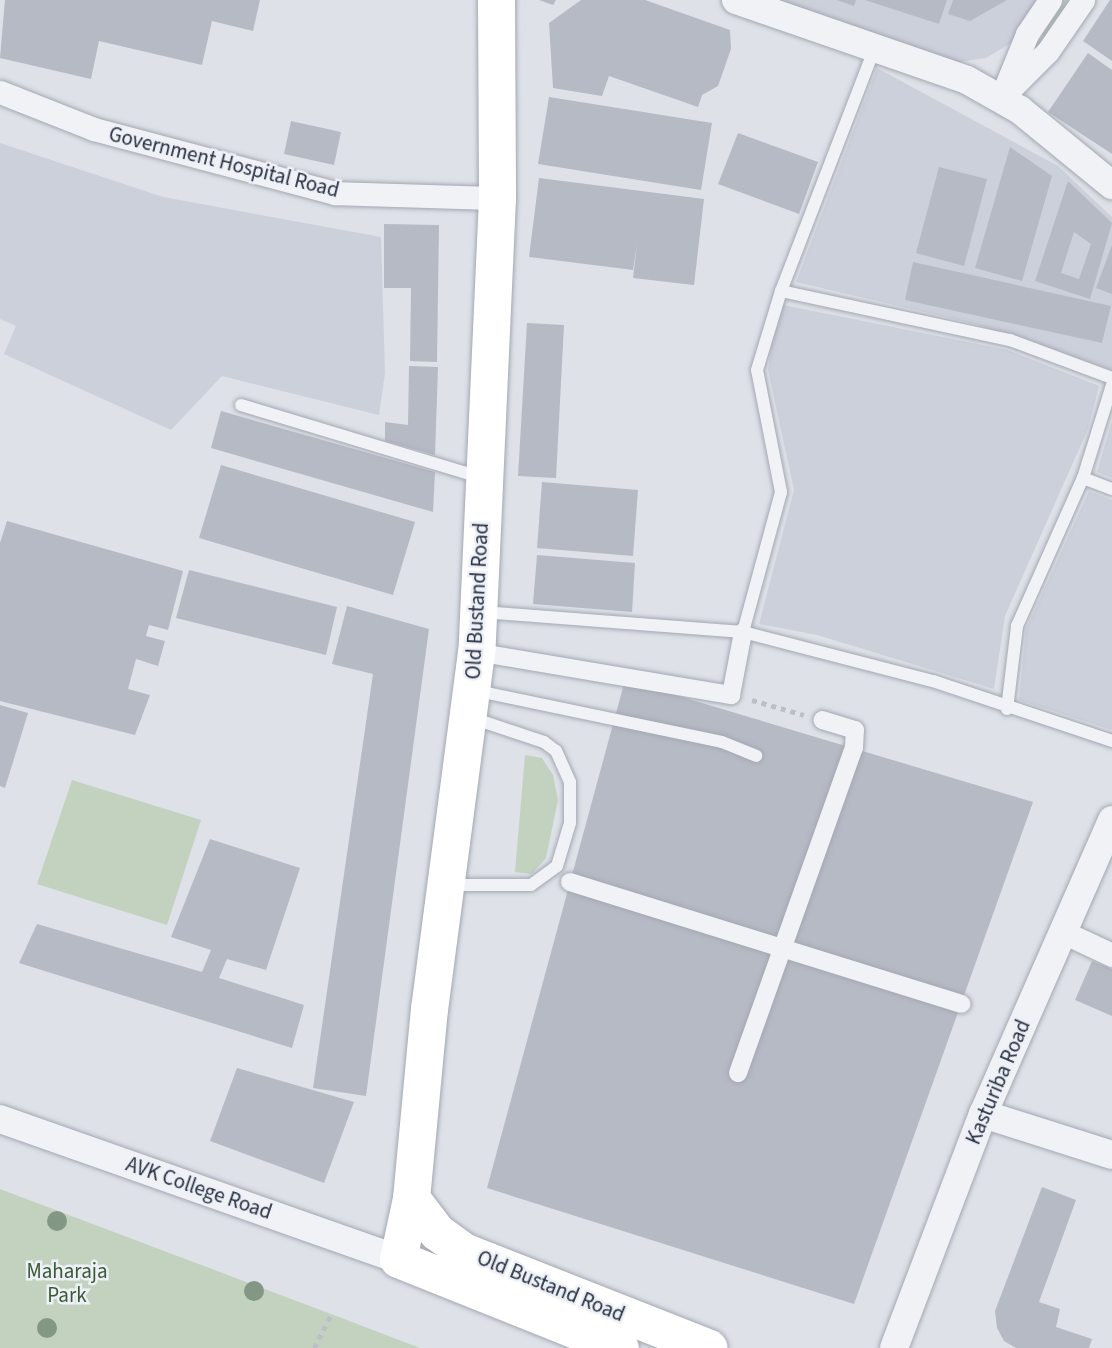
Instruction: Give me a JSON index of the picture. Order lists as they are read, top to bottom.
{
  "streets": {
    "main road": ["Old Bustand Road"],
    "street": ["Government Hospital Road", "Kasturiba Road", "AVK College Road"]
  },
  "crossings": [
    ["Government Hospital Road", "Old Bustand Road"],
    ["Old Bustand Road", "AVK College Road"]
  ],
  "parks": ["Maharaja Park"]
}
